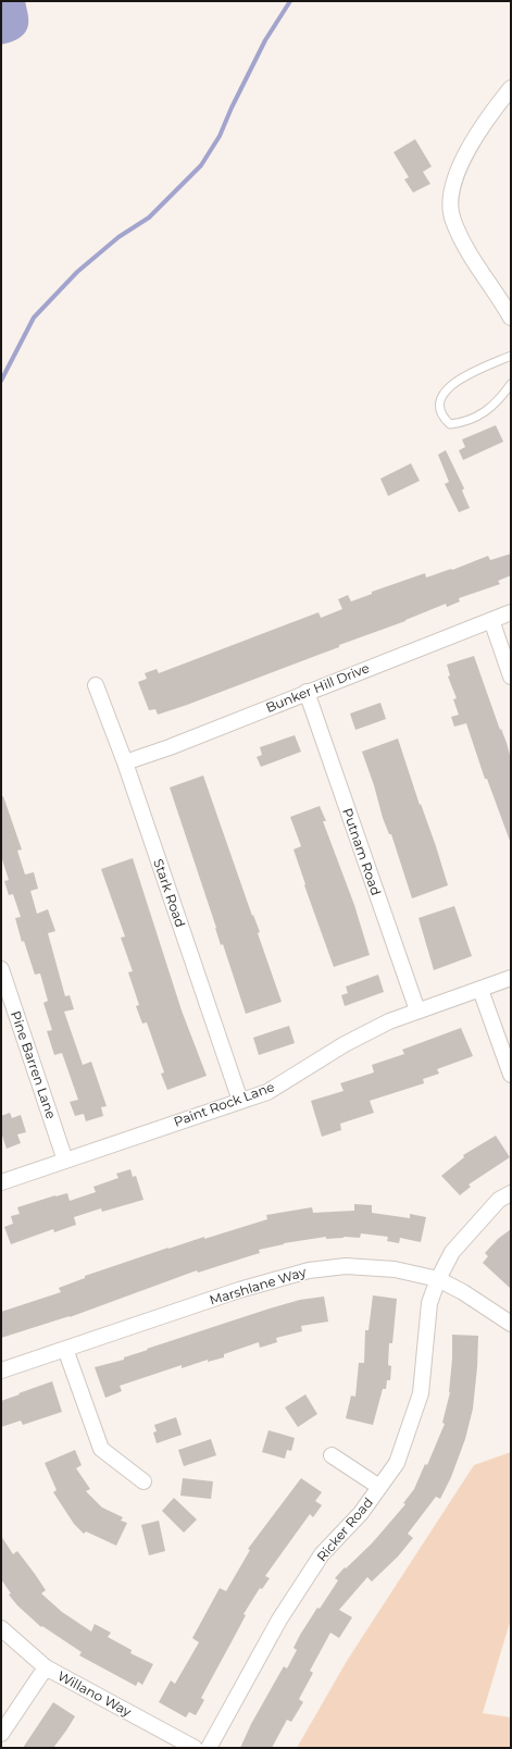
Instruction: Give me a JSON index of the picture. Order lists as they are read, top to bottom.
{
  "streets": {
    "street": [
      "Bunker Hill Drive",
      "Putnam Road",
      "Stark Road",
      "Pine Barren Lane",
      "Paint Rock Lane",
      "Marshlane Way",
      "Ricker Road",
      "Willano Way"
    ]
  },
  "crossings": [
    ["Bunker Hill Drive", "Putnam Road"],
    ["Bunker Hill Drive", "Stark Road"],
    ["Putnam Road", "Paint Rock Lane"],
    ["Stark Road", "Paint Rock Lane"],
    ["Pine Barren Lane", "Paint Rock Lane"],
    ["Marshlane Way", "Ricker Road"]
  ]
}
